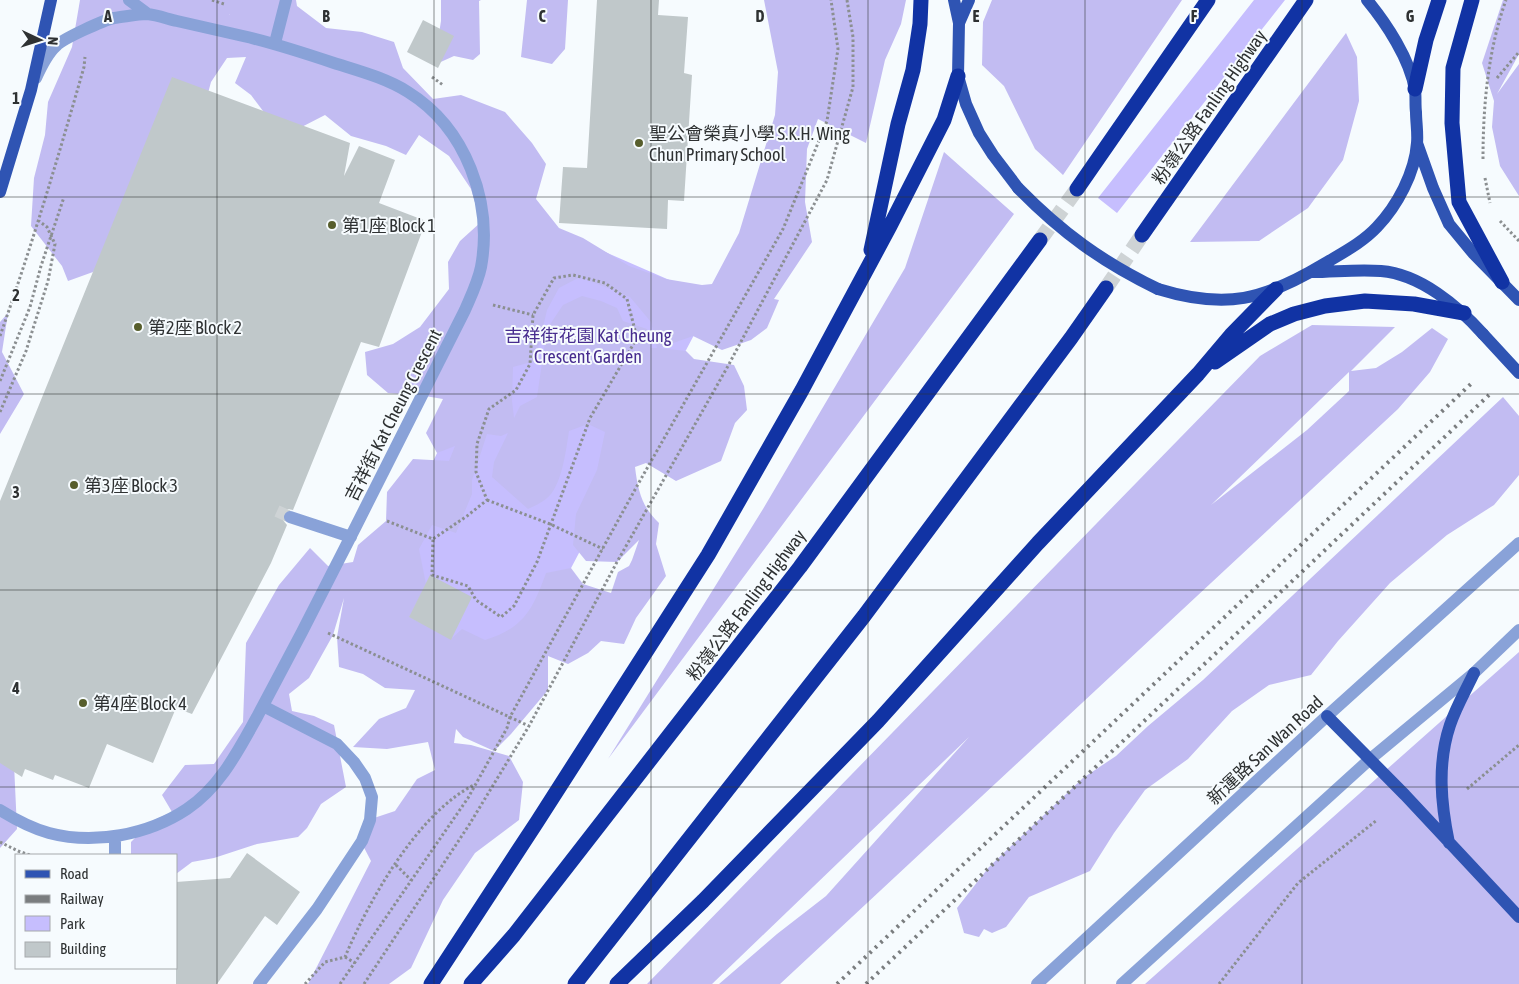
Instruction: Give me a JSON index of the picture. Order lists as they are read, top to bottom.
{
  "streets": {
    "highway": ["粉嶺公路 Fanling Highway"],
    "street": ["吉祥街 Kat Cheung Crescent", "新運路 San Wan Road"]
  },
  "parks": ["吉祥街花園 Kat Cheung Crescent Garden"],
  "places": [
    "聖公會榮真小學 S.K.H. Wing Chun Primary School",
    "第1座 Block 1",
    "第2座 Block 2",
    "第3座 Block 3",
    "第4座 Block 4"
  ],
  "legend": [
    "Road",
    "Railway",
    "Park",
    "Building"
  ],
  "north": "right",
  "grid": {
    "columns": [
      "A",
      "B",
      "C",
      "D",
      "E",
      "F",
      "G"
    ],
    "rows": [
      "1",
      "2",
      "3",
      "4"
    ]
  }
}
